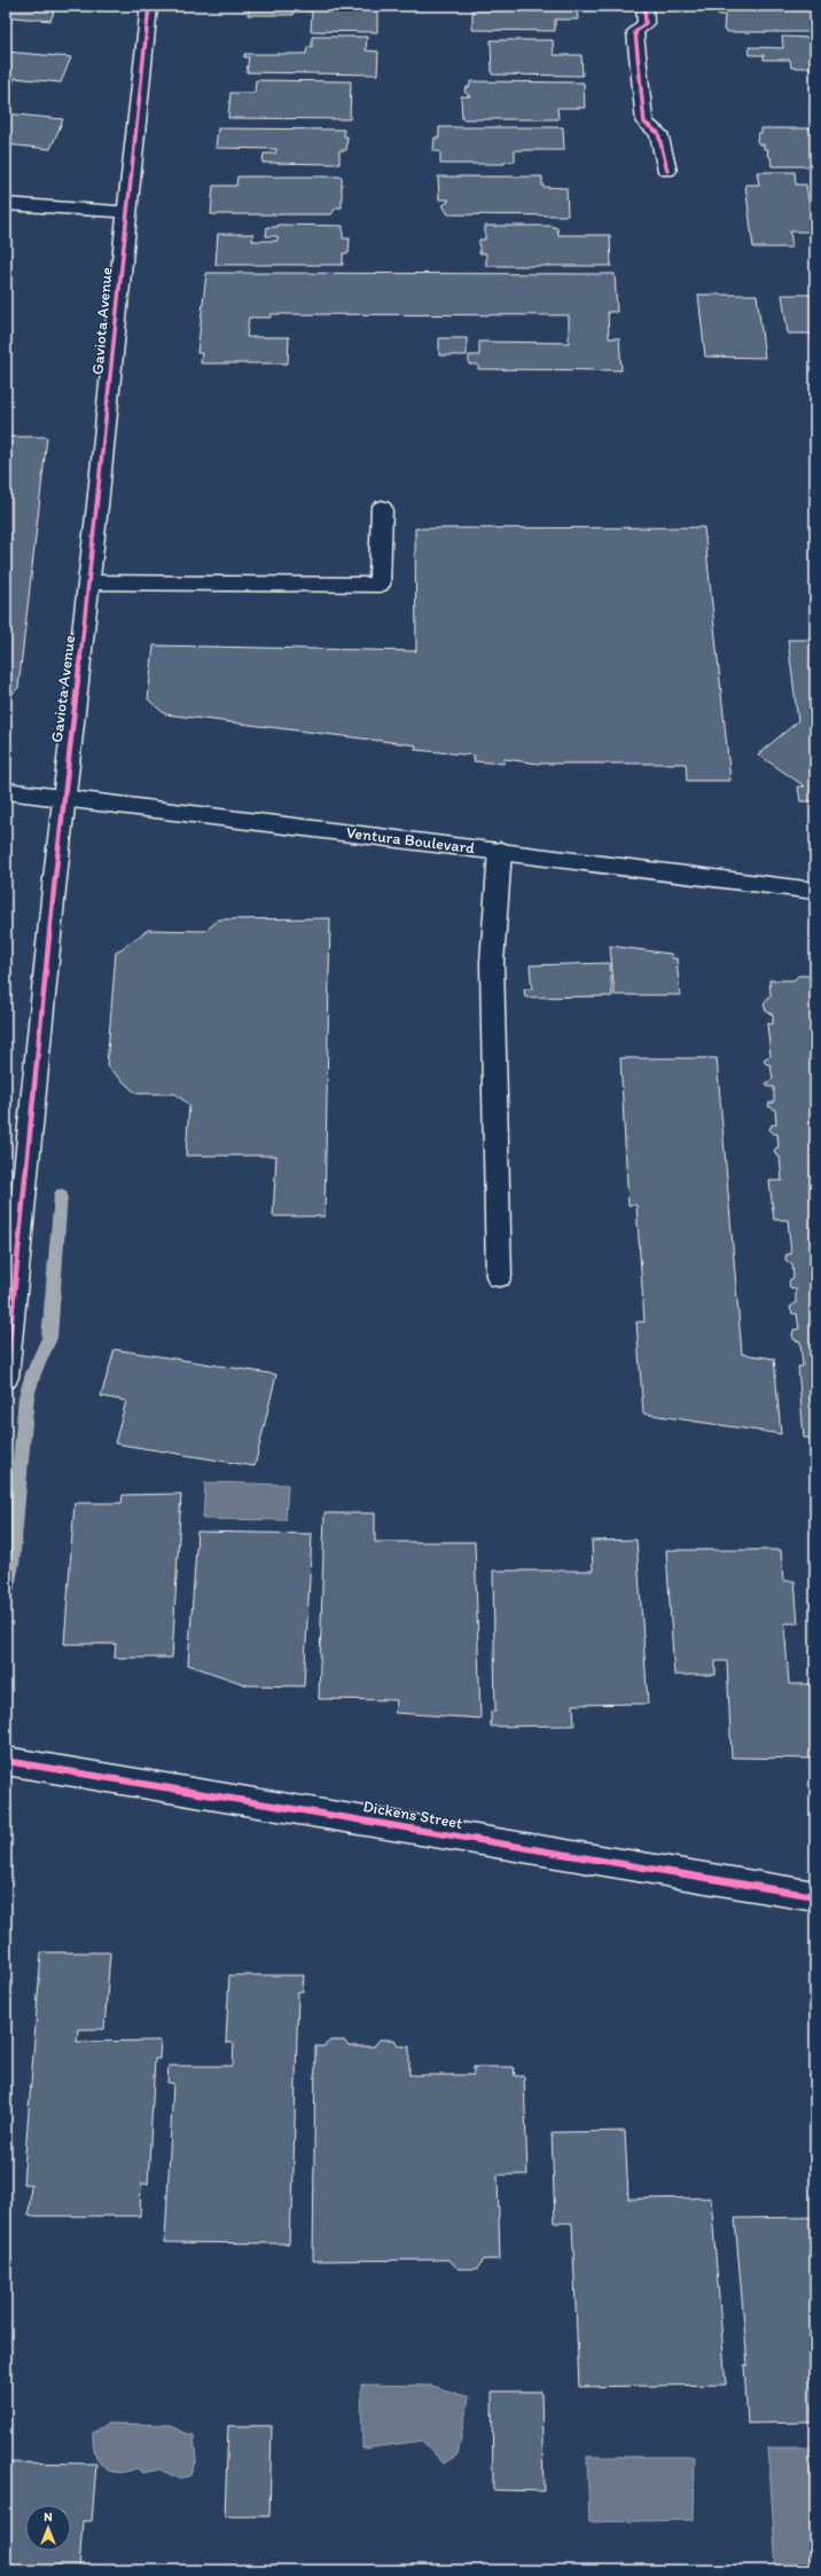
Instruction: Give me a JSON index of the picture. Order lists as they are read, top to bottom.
{
  "streets": {
    "street": ["Gaviota Avenue", "Ventura Boulevard", "Dickens Street"]
  },
  "crossings": [
    ["Gaviota Avenue", "Ventura Boulevard"]
  ],
  "north": "top"
}
